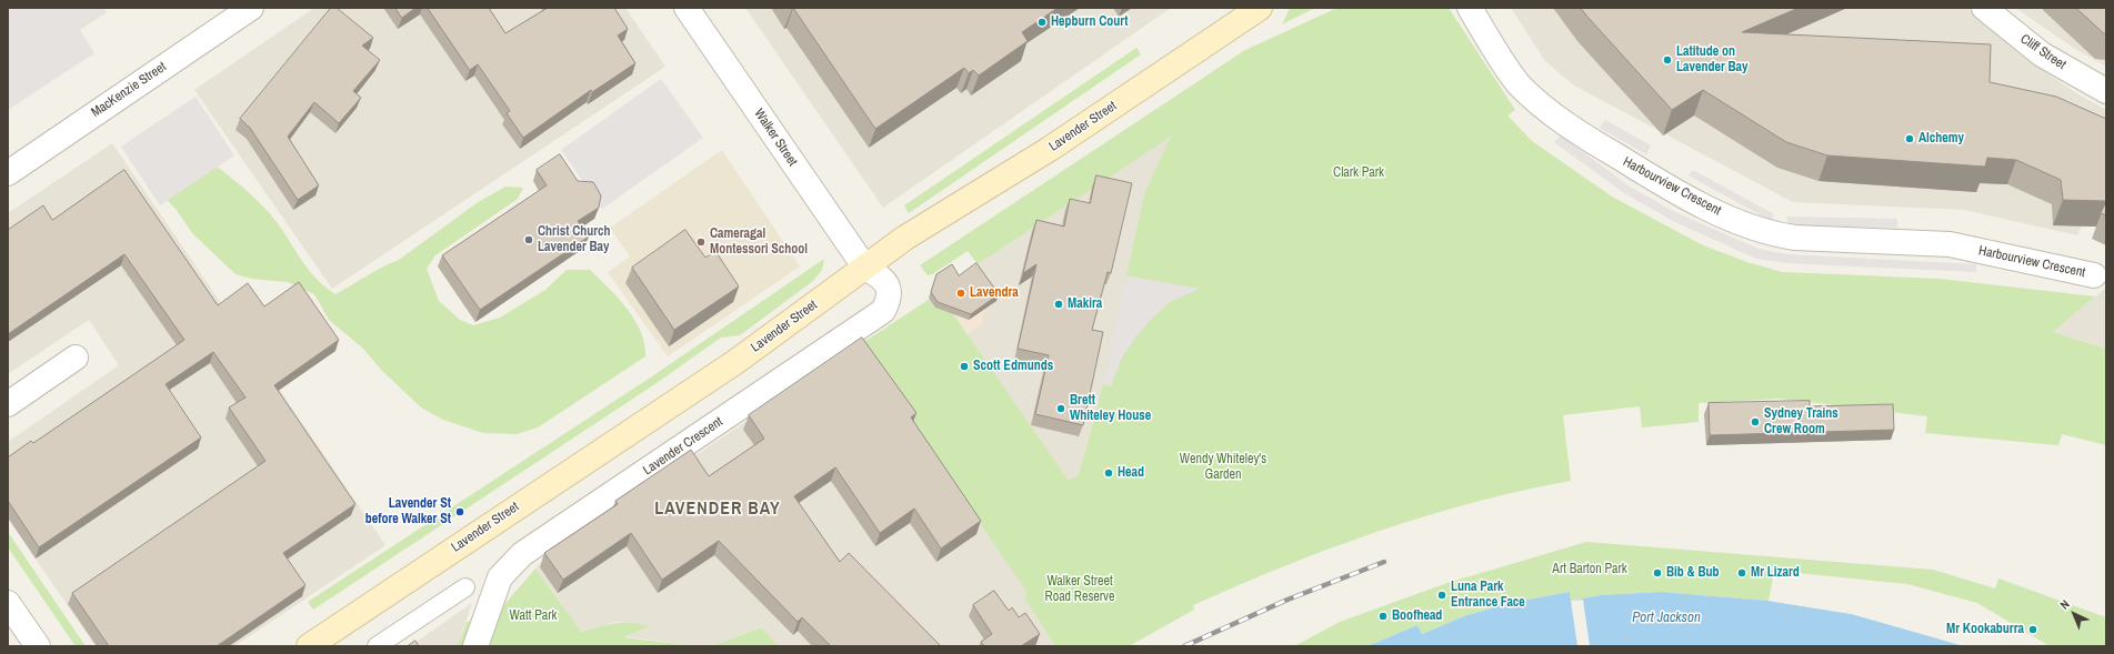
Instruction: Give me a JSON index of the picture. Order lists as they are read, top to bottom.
{
  "streets": {
    "street": [
      "Cliff Street",
      "MacKenzie Street",
      "Lavender Street",
      "Walker Street",
      "Harbourview Crescent",
      "Lavender Crescent"
    ]
  },
  "crossings": [
    ["Lavender Street", "Walker Street"],
    ["Lavender Street", "Lavender Crescent"],
    ["Walker Street", "Lavender Crescent"]
  ],
  "districts": ["LAVENDER BAY"],
  "water": ["Port Jackson"],
  "parks": [
    "Clark Park",
    "Wendy Whiteley's Garden",
    "Art Barton Park",
    "Walker Street Road Reserve",
    "Watt Park"
  ],
  "places": [
    "Hepburn Court",
    "Latitude on Lavender Bay",
    "Alchemy",
    "Christ Church Lavender Bay",
    "Cameragal Montessori School",
    "Lavendra",
    "Makira",
    "Scott Edmunds",
    "Brett Whiteley House",
    "Sydney Trains Crew Room",
    "Head",
    "Lavender St before Walker St",
    "Bib & Bub",
    "Mr Lizard",
    "Luna Park Entrance Face",
    "Boofhead",
    "Mr Kookaburra"
  ],
  "north": "top left"
}
